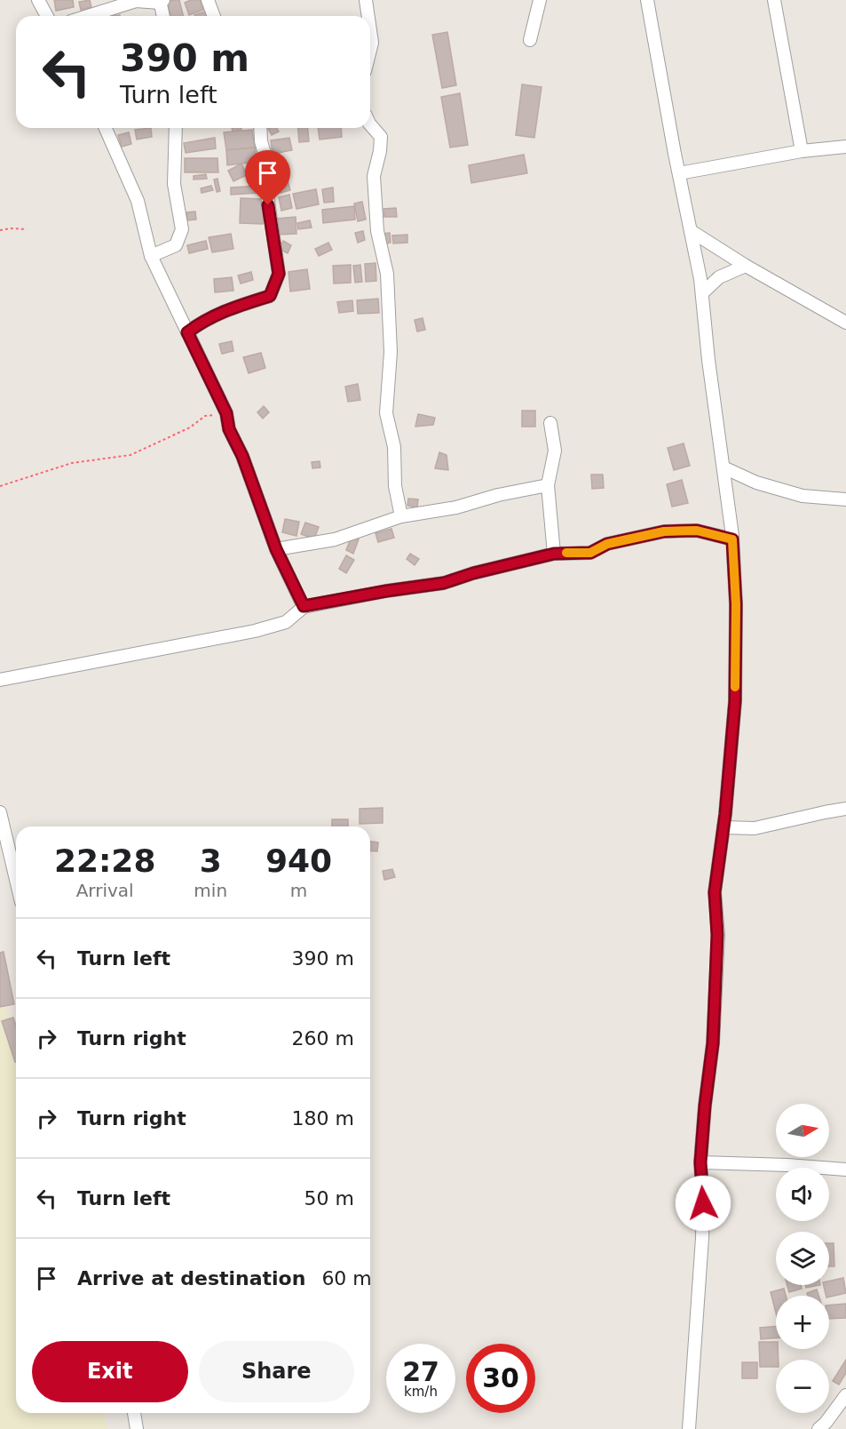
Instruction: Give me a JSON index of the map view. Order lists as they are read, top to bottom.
{
  "north": "right",
  "page": {
    "turn": ["390 m", "Turn left"],
    "eta": [
      "22:28",
      "Arrival",
      "3",
      "min",
      "940",
      "m"
    ],
    "list": [
      {
        "name": "Turn left",
        "value": "390 m"
      },
      {
        "name": "Turn right",
        "value": "260 m"
      },
      {
        "name": "Turn right",
        "value": "180 m"
      },
      {
        "name": "Turn left",
        "value": "50 m"
      },
      {
        "name": "Arrive at destination",
        "value": "60 m"
      }
    ],
    "map_buttons": ["+", "−"],
    "buttons": ["Exit", "Share"],
    "speed": "27 km/h",
    "limit": "30"
  }
}
